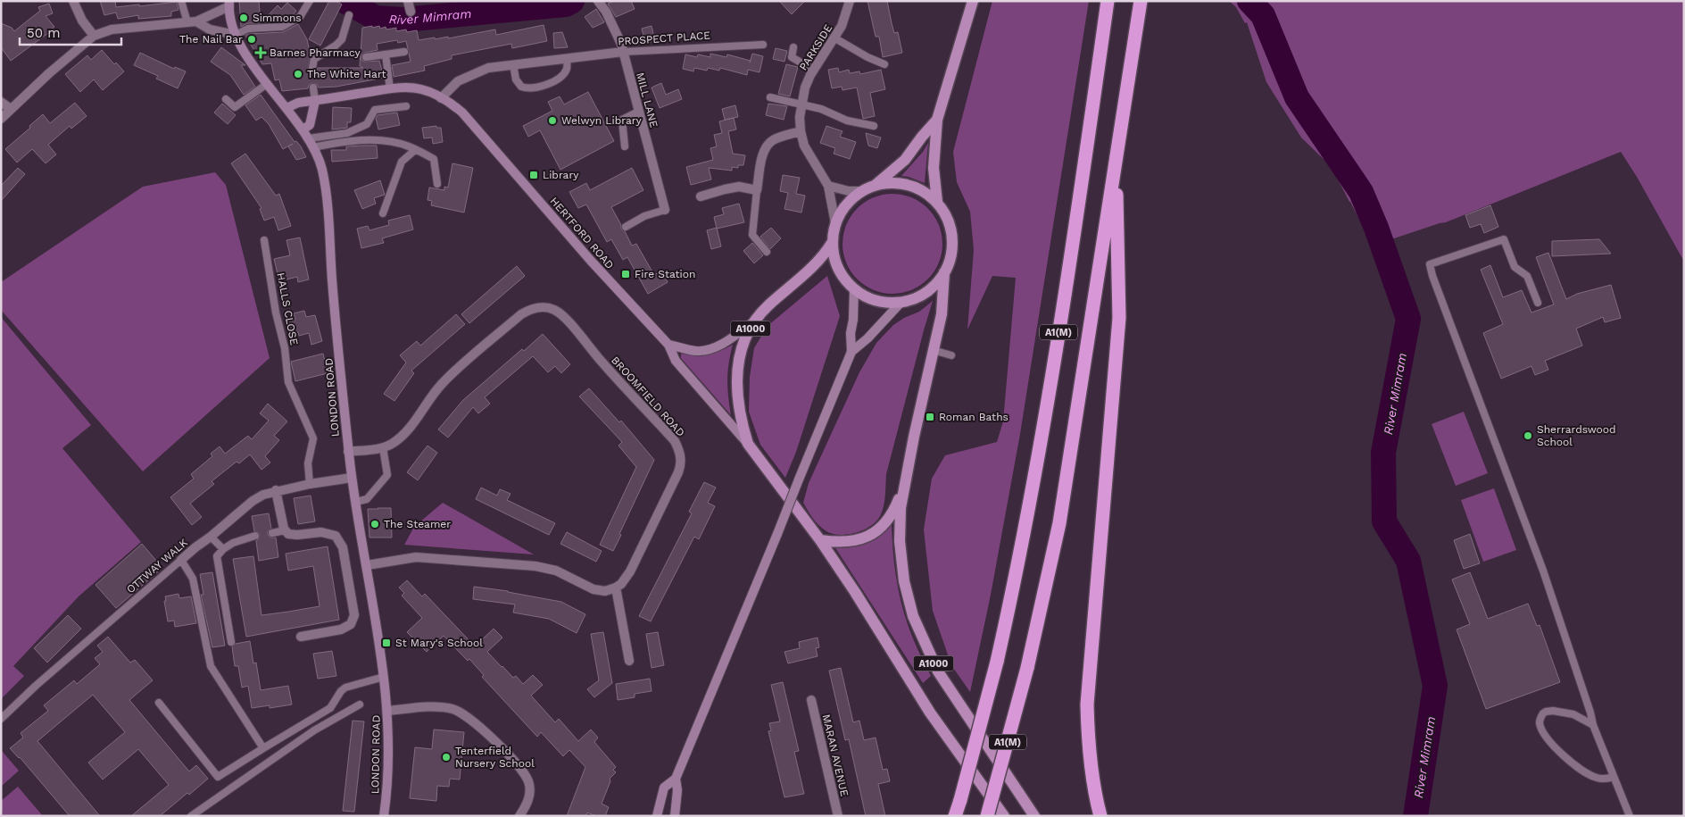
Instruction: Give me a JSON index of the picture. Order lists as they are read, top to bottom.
{
  "streets": {
    "highway": ["A1(M)"],
    "main road": ["A1000"],
    "street": [
      "PROSPECT PLACE",
      "PARKSIDE",
      "MILL LANE",
      "HERTFORD ROAD",
      "BROOMFIELD ROAD",
      "LONDON ROAD",
      "OTTWAY WALK",
      "MARAN AVENUE"
    ],
    "lane": ["HALLS CLOSE"]
  },
  "crossings": [
    ["PROSPECT PLACE", "MILL LANE"],
    ["PROSPECT PLACE", "HERTFORD ROAD"],
    ["PARKSIDE", "A1000"],
    ["HERTFORD ROAD", "A1000"],
    ["HALLS CLOSE", "OTTWAY WALK"],
    ["BROOMFIELD ROAD", "LONDON ROAD"],
    ["LONDON ROAD", "OTTWAY WALK"]
  ],
  "water": ["River Mimram"],
  "places": {
    "other": [
      "Simmons",
      "The Nail Bar",
      "The White Hart",
      "Welwyn Library",
      "Sherrardswood School",
      "The Steamer",
      "Tenterfield Nursery School"
    ],
    "health": ["Barnes Pharmacy"],
    "transit": [
      "Library",
      "Fire Station",
      "Roman Baths",
      "St Mary's School"
    ]
  },
  "scale_bar": "50 m"
}
